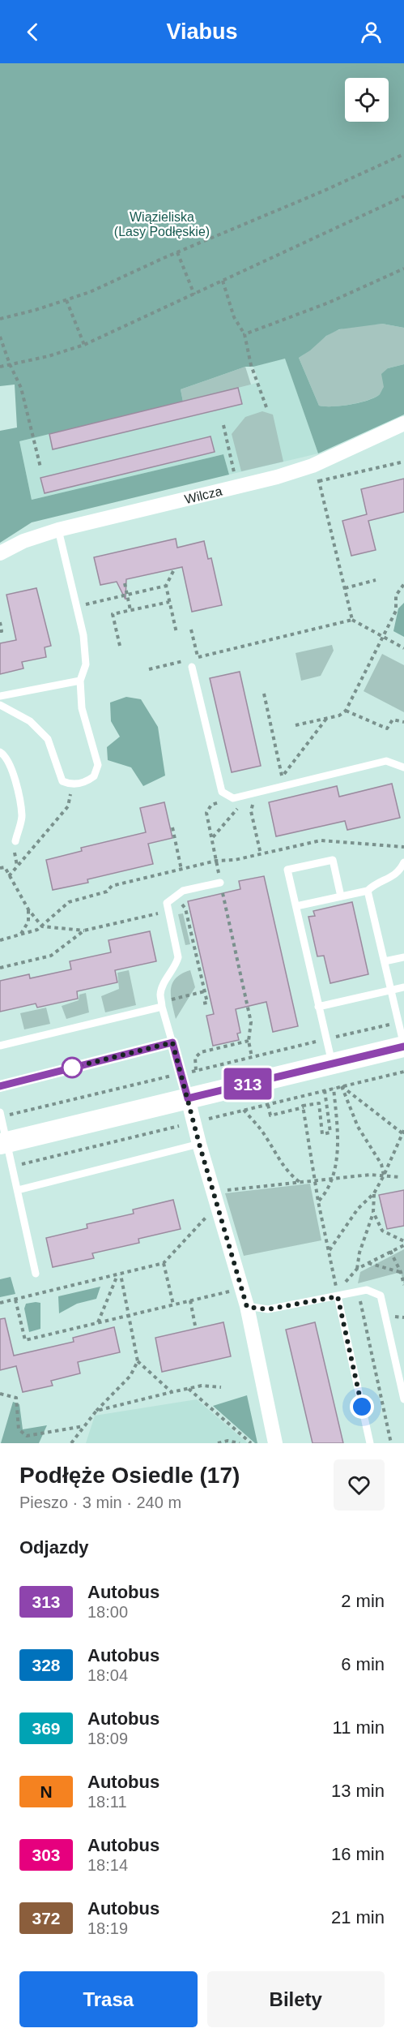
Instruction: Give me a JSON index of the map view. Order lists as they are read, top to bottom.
{
  "streets": {
    "street": ["Wilcza"]
  },
  "parks": ["Wiązieliska (Lasy Podłęskie)"],
  "lines": ["bus line 313"],
  "page": {
    "header": "Viabus",
    "on_map": "313",
    "heading": [
      ["Podłęże Osiedle (17)", "Pieszo · 3 min · 240 m"],
      "Odjazdy"
    ],
    "list": [
      {
        "mark": "313",
        "name": "Autobus",
        "note": "18:00",
        "value": "2 min"
      },
      {
        "mark": "328",
        "name": "Autobus",
        "note": "18:04",
        "value": "6 min"
      },
      {
        "mark": "369",
        "name": "Autobus",
        "note": "18:09",
        "value": "11 min"
      },
      {
        "mark": "N",
        "name": "Autobus",
        "note": "18:11",
        "value": "13 min"
      },
      {
        "mark": "303",
        "name": "Autobus",
        "note": "18:14",
        "value": "16 min"
      },
      {
        "mark": "372",
        "name": "Autobus",
        "note": "18:19",
        "value": "21 min"
      }
    ],
    "buttons": ["Trasa", "Bilety"]
  }
}
